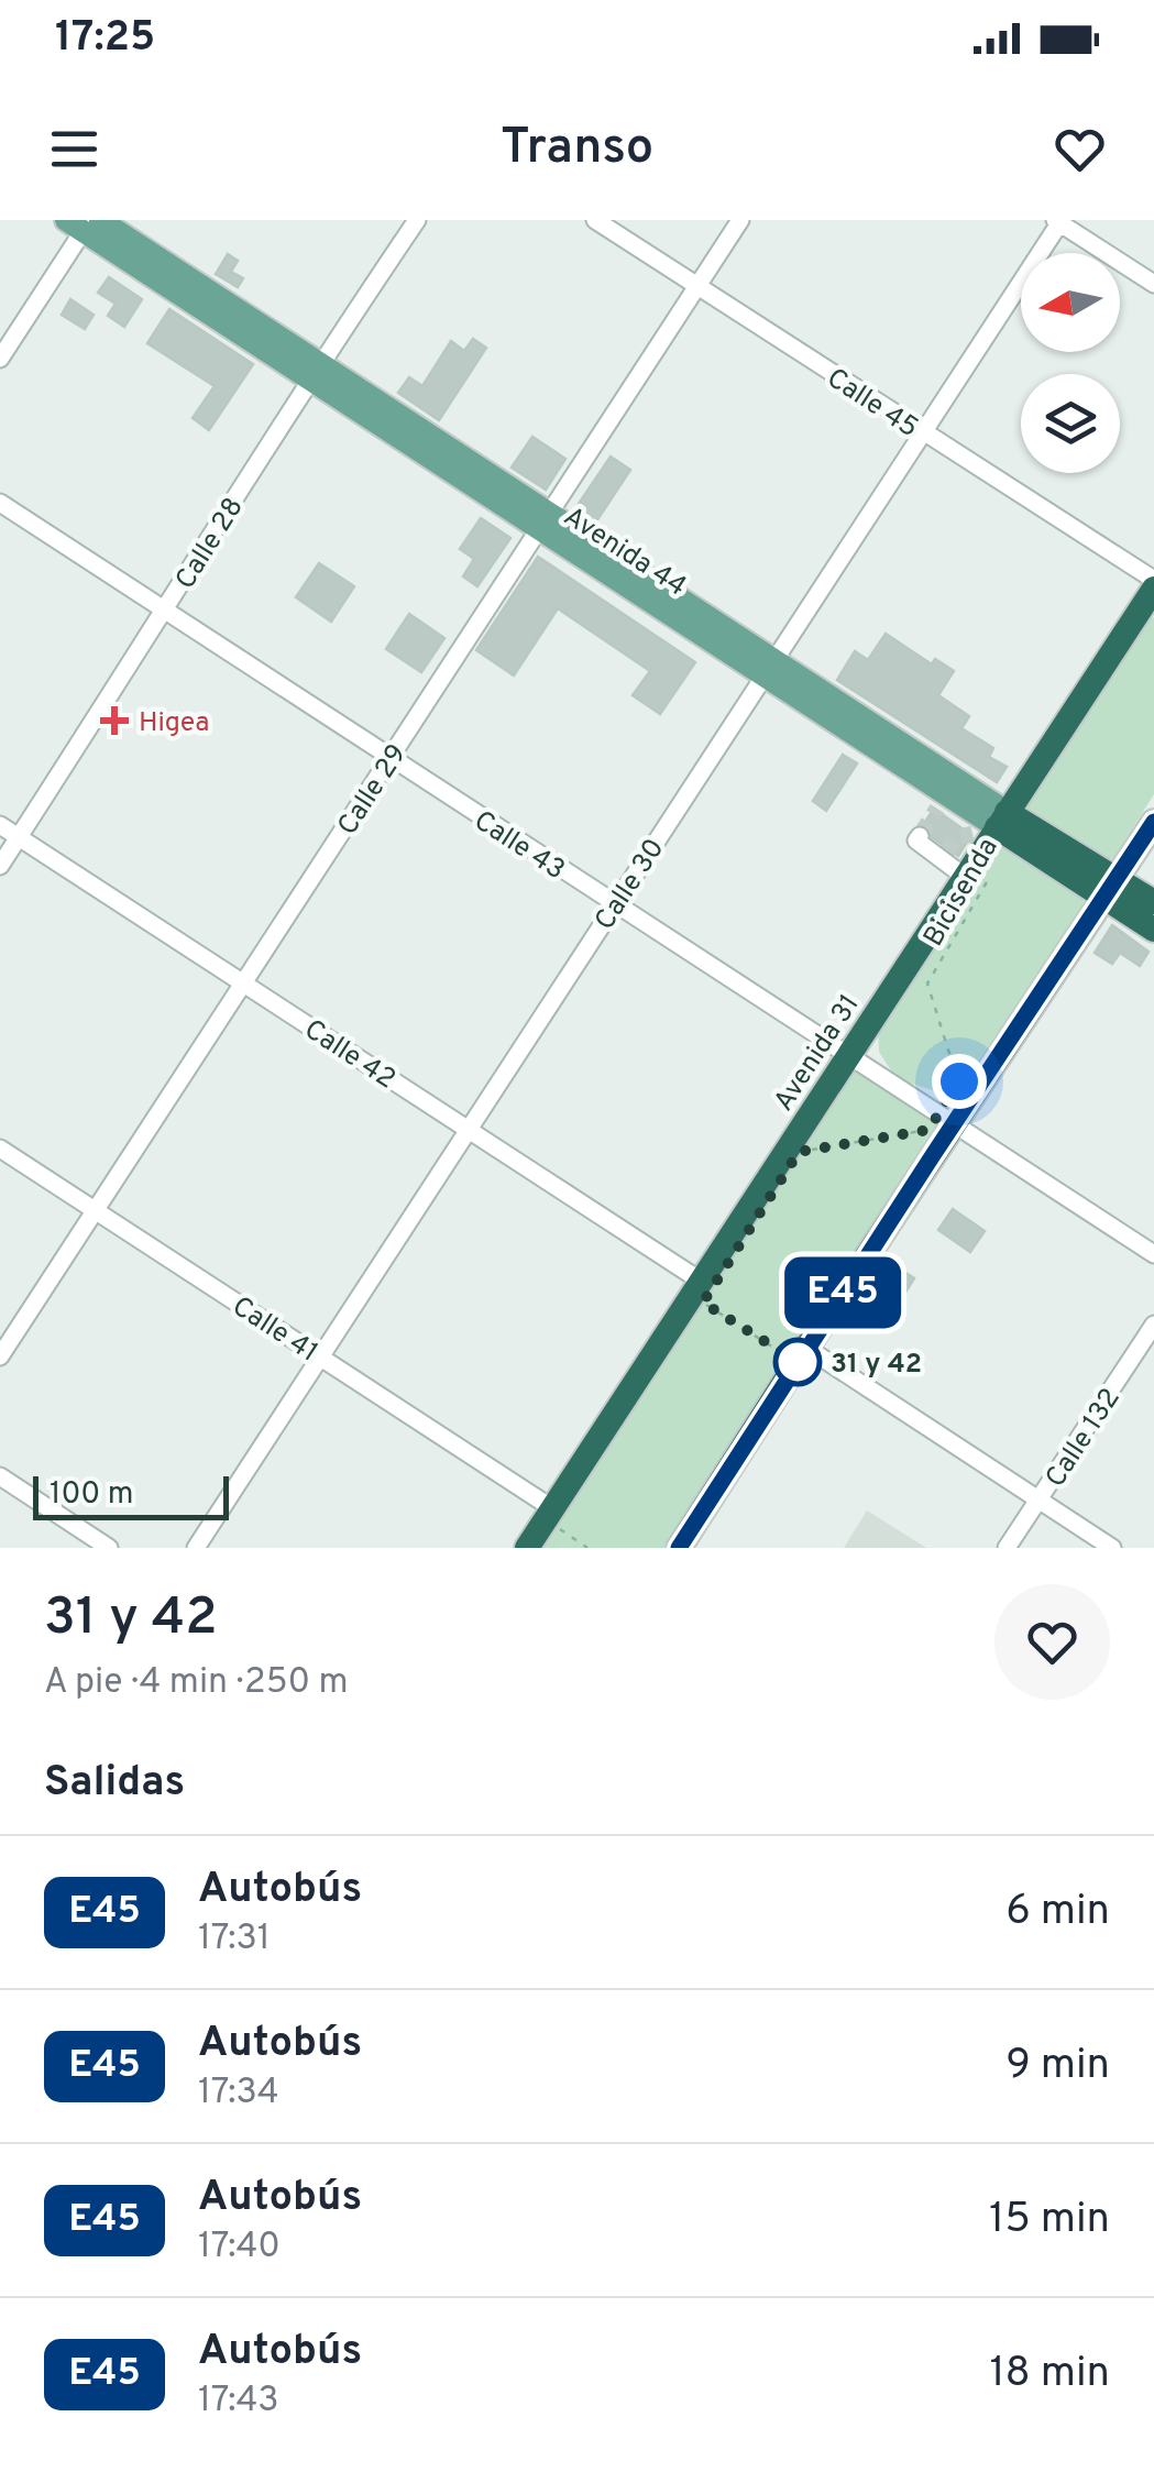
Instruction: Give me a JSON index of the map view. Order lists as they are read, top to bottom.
{
  "streets": {
    "highway": ["Avenida 44", "Avenida 31"],
    "street": [
      "Calle 45",
      "Calle 28",
      "Calle 29",
      "Calle 43",
      "Calle 30",
      "Calle 42",
      "Calle 41",
      "Calle 132"
    ],
    "path": ["Bicisenda"]
  },
  "crossings": [
    ["Calle 45", "Calle 29"],
    ["Calle 45", "Calle 30"],
    ["Calle 28", "Avenida 44"],
    ["Calle 28", "Calle 43"],
    ["Calle 28", "Calle 42"],
    ["Avenida 44", "Calle 29"],
    ["Avenida 44", "Calle 30"],
    ["Avenida 44", "Avenida 31"],
    ["Calle 29", "Calle 43"],
    ["Calle 29", "Calle 42"],
    ["Calle 29", "Calle 41"],
    ["Calle 43", "Calle 30"],
    ["Calle 43", "Avenida 31"],
    ["Calle 30", "Calle 42"],
    ["Calle 30", "Calle 41"],
    ["Bicisenda", "Avenida 31"],
    ["Avenida 31", "Calle 42"],
    ["Avenida 31", "Calle 41"]
  ],
  "places": {
    "health": ["Higea"],
    "other": ["31 y 42"]
  },
  "lines": ["bus line E45"],
  "scale_bar": "100 m",
  "north": "left",
  "page": {
    "status": "17:25",
    "header": "Transo",
    "on_map": "E45",
    "scale": "100 m",
    "heading": [
      ["31 y 42", "A pie · 4 min · 250 m"],
      "Salidas"
    ],
    "list": [
      {
        "mark": "E45",
        "name": "Autobús",
        "note": "17:31",
        "value": "6 min"
      },
      {
        "mark": "E45",
        "name": "Autobús",
        "note": "17:34",
        "value": "9 min"
      },
      {
        "mark": "E45",
        "name": "Autobús",
        "note": "17:40",
        "value": "15 min"
      },
      {
        "mark": "E45",
        "name": "Autobús",
        "note": "17:43",
        "value": "18 min"
      }
    ]
  }
}
